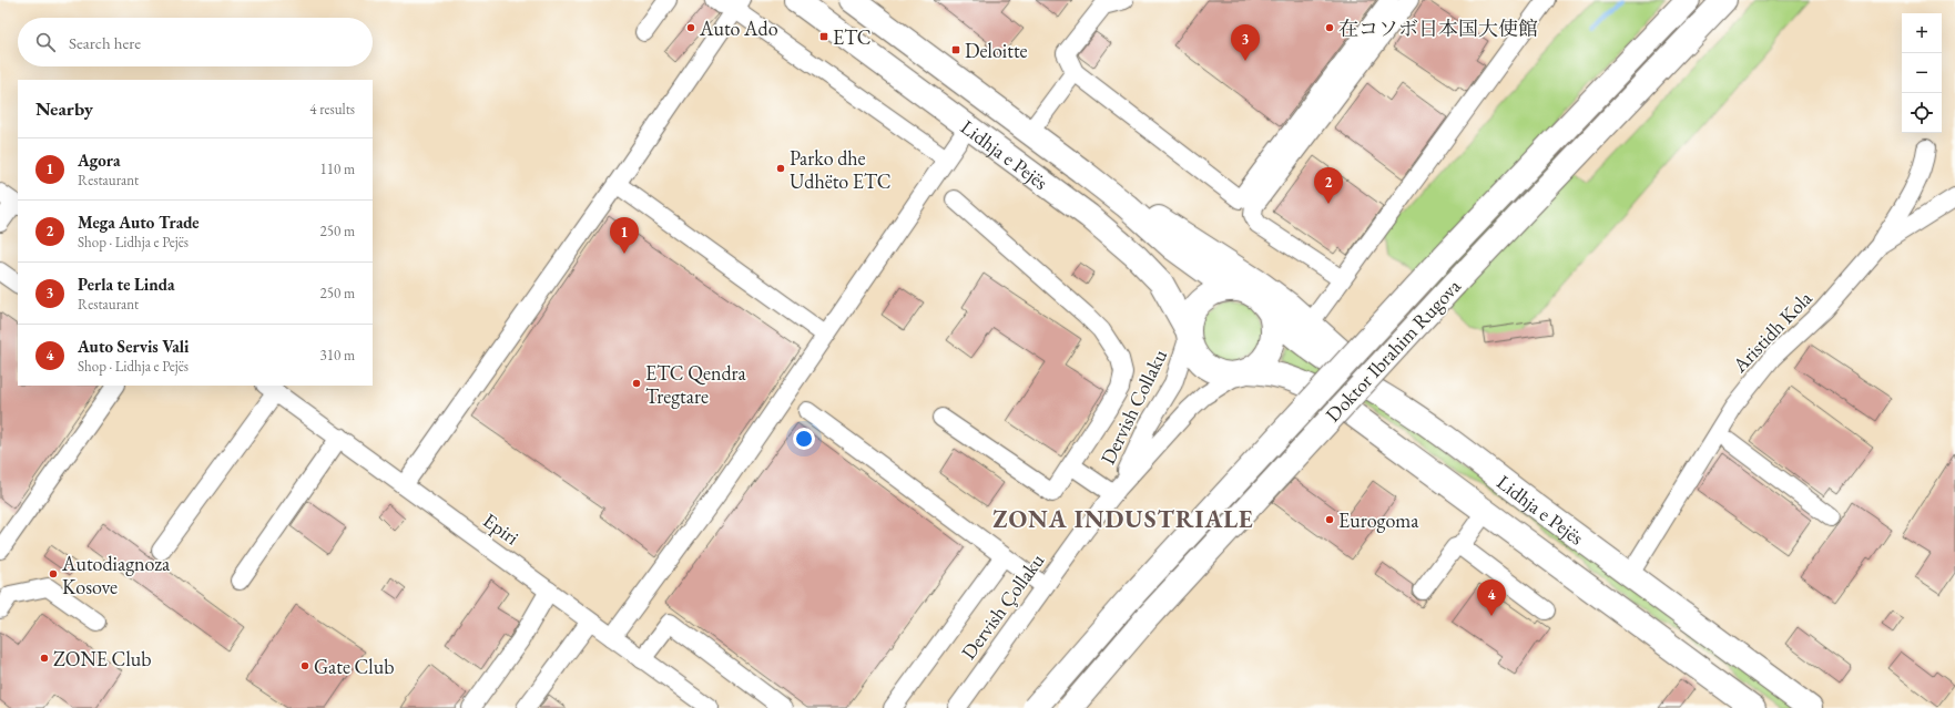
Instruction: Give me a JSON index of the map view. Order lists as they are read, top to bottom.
{
  "streets": {
    "highway": ["Lidhja e Pejës", "Doktor Ibrahim Rugova"],
    "street": [
      "Aristidh Kola",
      "Dervish Collaku",
      "Epiri",
      "Dervish Çollaku"
    ]
  },
  "crossings": [
    ["Lidhja e Pejës", "Aristidh Kola"],
    ["Lidhja e Pejës", "Dervish Collaku"],
    ["Dervish Collaku", "Dervish Çollaku"]
  ],
  "districts": ["ZONA INDUSTRIALE"],
  "places": {
    "other": [
      "Auto Ado",
      "在コソボ日本国大使館",
      "Parko dhe Udhëto ETC",
      "ETC Qendra Tregtare",
      "Eurogoma",
      "Autodiagnoza Kosove",
      "ZONE Club",
      "Gate Club"
    ],
    "transit": ["ETC", "Deloitte"]
  },
  "page": {
    "map_buttons": ["+", "−"],
    "search": "Search here",
    "pins": [
      "3",
      "2",
      "1",
      "4"
    ],
    "heading": ["Nearby", "4 results"],
    "list": [
      {
        "mark": "1",
        "name": "Agora",
        "note": "Restaurant",
        "value": "110 m"
      },
      {
        "mark": "2",
        "name": "Mega Auto Trade",
        "note": "Shop · Lidhja e Pejës",
        "value": "250 m"
      },
      {
        "mark": "3",
        "name": "Perla te Linda",
        "note": "Restaurant",
        "value": "250 m"
      },
      {
        "mark": "4",
        "name": "Auto Servis Vali",
        "note": "Shop · Lidhja e Pejës",
        "value": "310 m"
      }
    ]
  }
}
